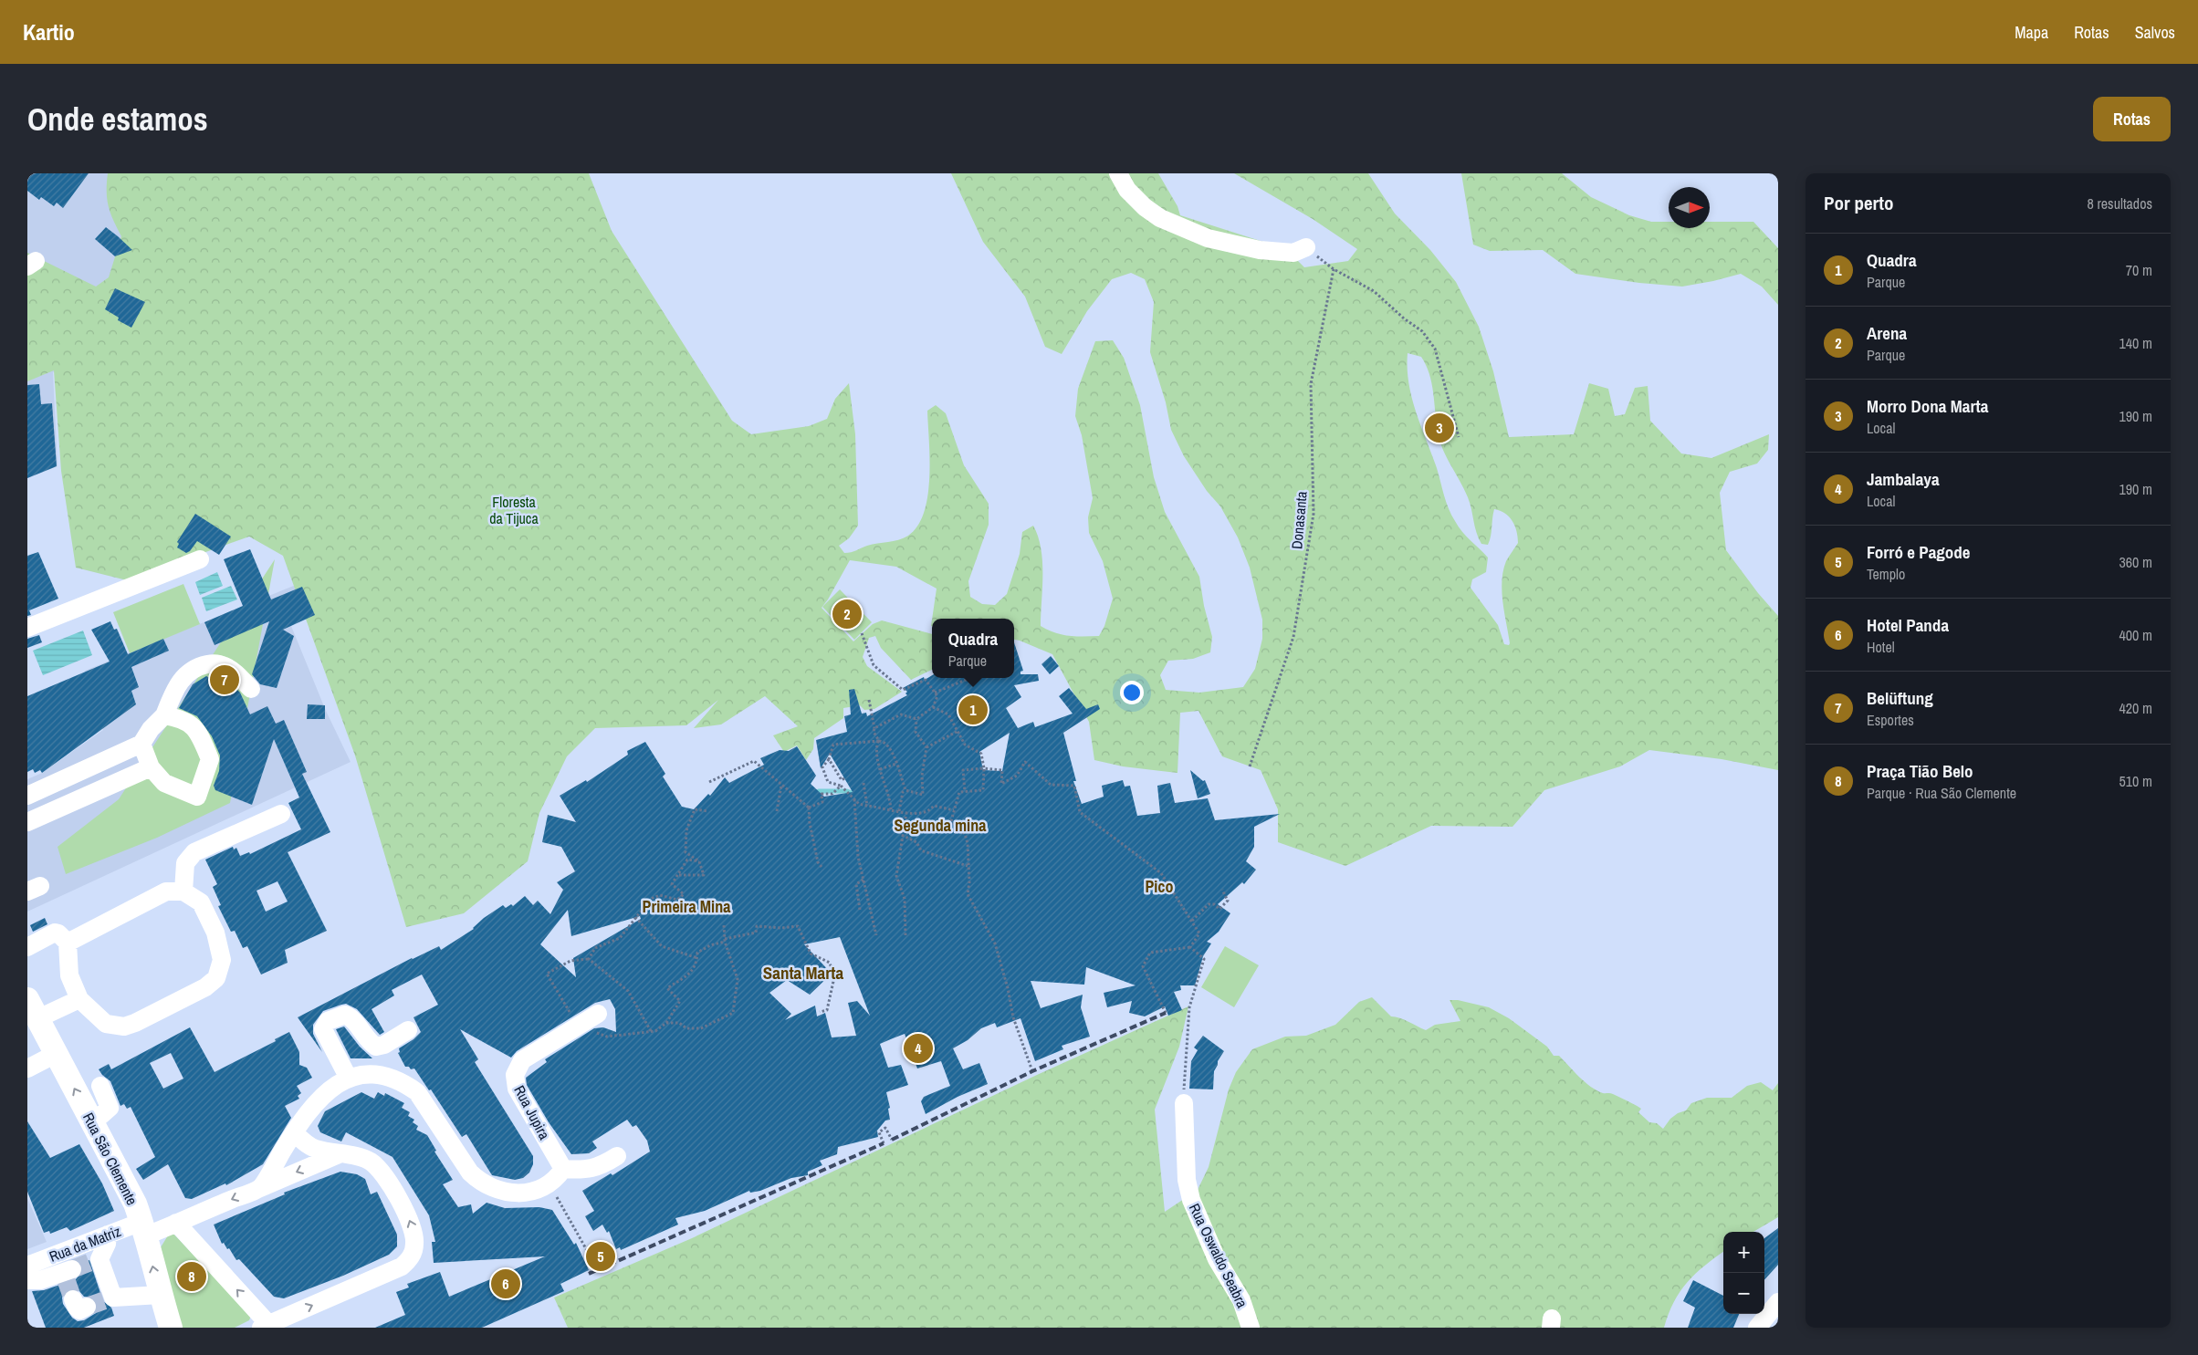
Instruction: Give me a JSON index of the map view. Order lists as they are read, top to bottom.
{
  "streets": {
    "main road": ["Rua São Clemente"],
    "street": ["Rua Jupira", "Rua da Matriz", "Rua Oswaldo Seabra"],
    "path": ["Donasanta"]
  },
  "crossings": [
    ["Rua São Clemente", "Rua da Matriz"]
  ],
  "one_way": ["Rua São Clemente", "Rua da Matriz"],
  "districts": [
    "Segunda mina",
    "Pico",
    "Primeira Mina",
    "Santa Marta"
  ],
  "parks": ["Floresta da Tijuca"],
  "north": "right",
  "page": {
    "header": "Kartio",
    "nav": ["Mapa", "Rotas", "Salvos"],
    "buttons": "Rotas",
    "title": "Onde estamos",
    "heading": ["Por perto", "8 resultados"],
    "list": [
      {
        "mark": "1",
        "name": "Quadra",
        "note": "Parque",
        "value": "70 m"
      },
      {
        "mark": "2",
        "name": "Arena",
        "note": "Parque",
        "value": "140 m"
      },
      {
        "mark": "3",
        "name": "Morro Dona Marta",
        "note": "Local",
        "value": "190 m"
      },
      {
        "mark": "4",
        "name": "Jambalaya",
        "note": "Local",
        "value": "190 m"
      },
      {
        "mark": "5",
        "name": "Forró e Pagode",
        "note": "Templo",
        "value": "360 m"
      },
      {
        "mark": "6",
        "name": "Hotel Panda",
        "note": "Hotel",
        "value": "400 m"
      },
      {
        "mark": "7",
        "name": "Belüftung",
        "note": "Esportes",
        "value": "420 m"
      },
      {
        "mark": "8",
        "name": "Praça Tião Belo",
        "note": "Parque · Rua São Clemente",
        "value": "510 m"
      }
    ],
    "pins": [
      "3",
      "2",
      "7",
      "1",
      "4",
      "5",
      "8",
      "6"
    ],
    "popup": ["Quadra", "Parque"],
    "map_buttons": ["+", "−"]
  }
}
